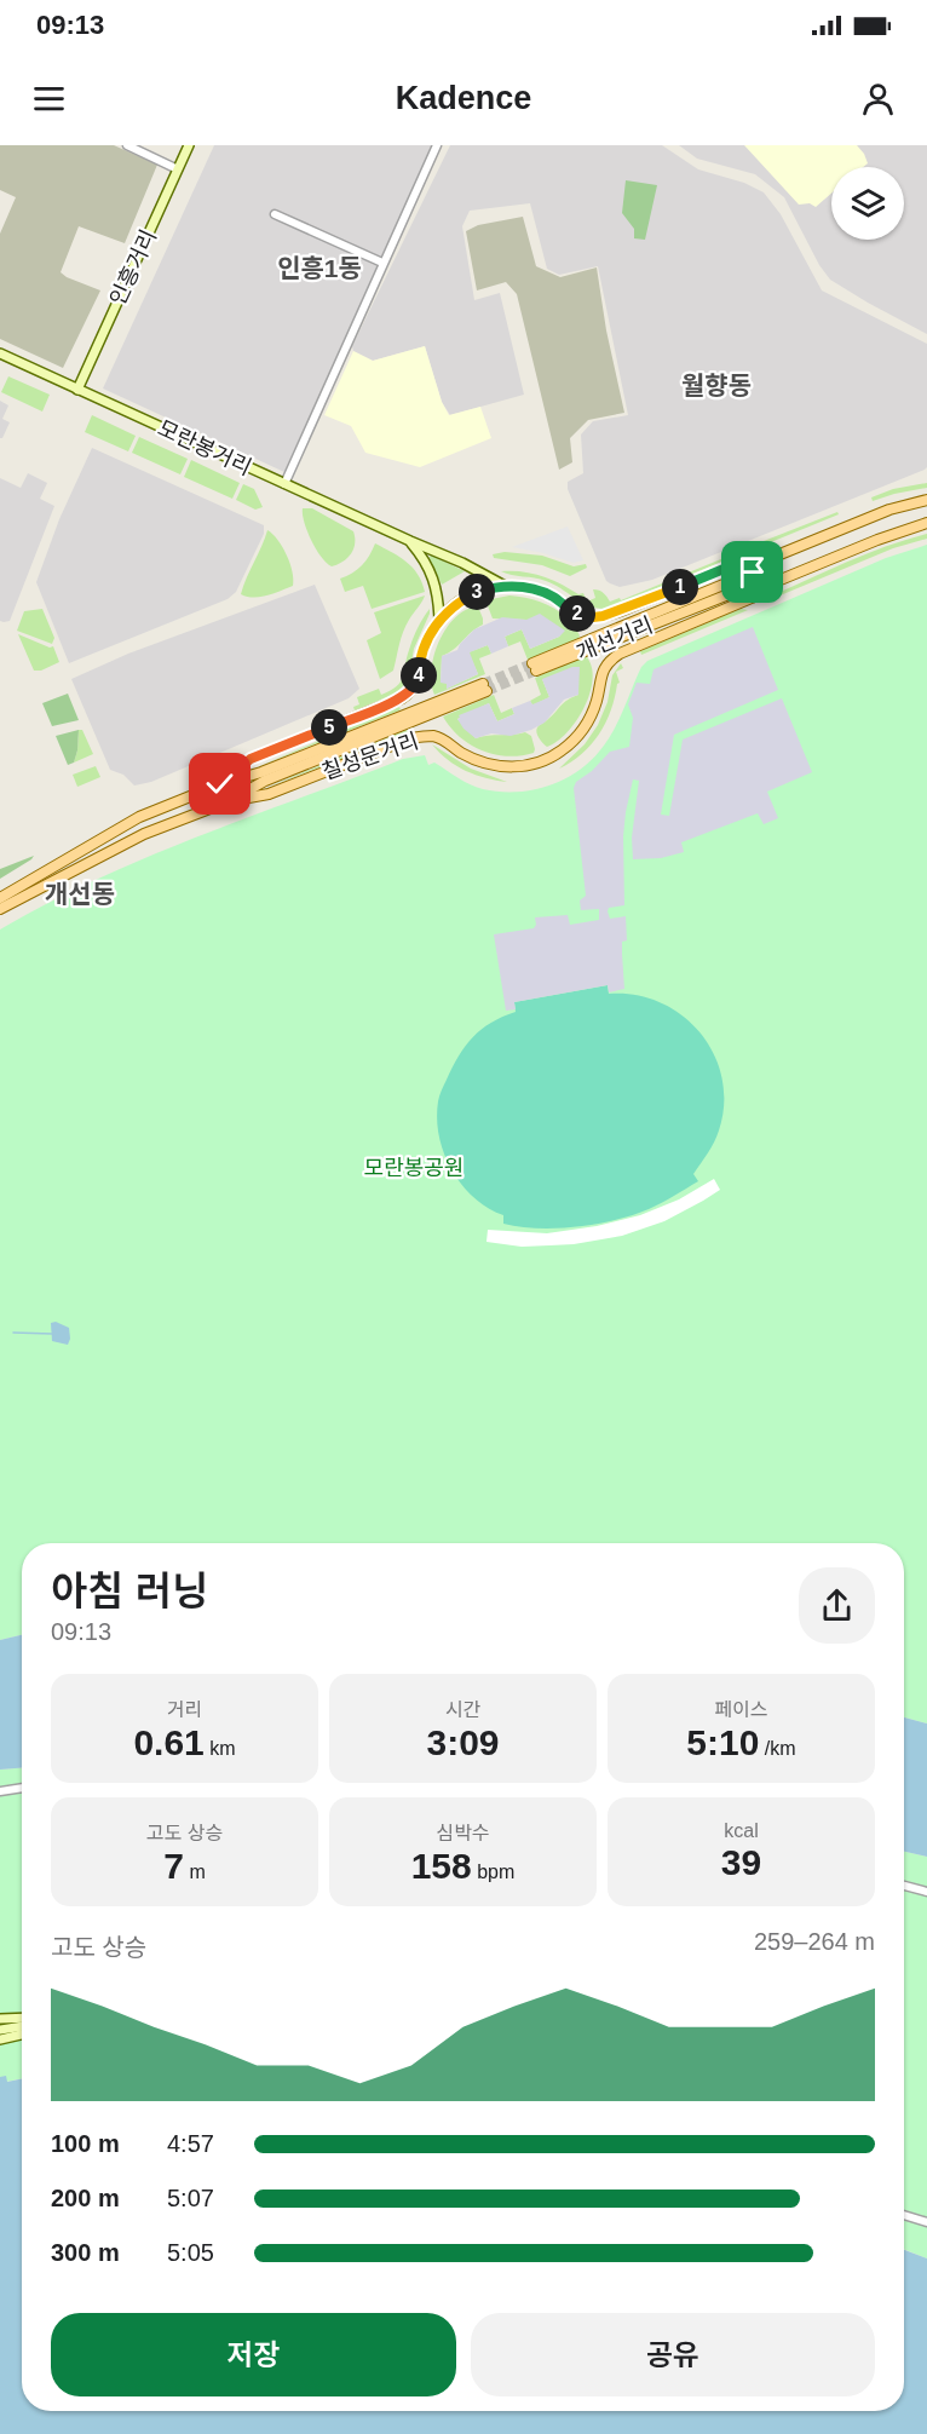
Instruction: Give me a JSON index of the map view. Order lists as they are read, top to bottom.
{
  "streets": {
    "main road": [
      "인흥거리",
      "모란봉거리",
      "개선거리",
      "칠성문거리"
    ]
  },
  "crossings": [
    ["인흥거리", "모란봉거리"],
    ["모란봉거리", "칠성문거리"],
    ["개선거리", "칠성문거리"]
  ],
  "districts": ["인흥1동", "월향동", "개선동"],
  "parks": ["모란봉공원"],
  "page": {
    "status": "09:13",
    "header": "Kadence",
    "pins": [
      "1",
      "3",
      "2",
      "4",
      "5"
    ],
    "heading": ["아침 러닝", "09:13"],
    "stats": [
      ["거리", "0.61 km"],
      ["시간", "3:09"],
      ["페이스", "5:10 /km"],
      ["고도 상승", "7 m"],
      ["심박수", "158 bpm"],
      ["kcal", "39"]
    ],
    "chart": ["고도 상승", "259–264 m"],
    "list": [
      {
        "name": "100 m",
        "note": "4:57"
      },
      {
        "name": "200 m",
        "note": "5:07"
      },
      {
        "name": "300 m",
        "note": "5:05"
      }
    ],
    "buttons": ["저장", "공유"]
  }
}
